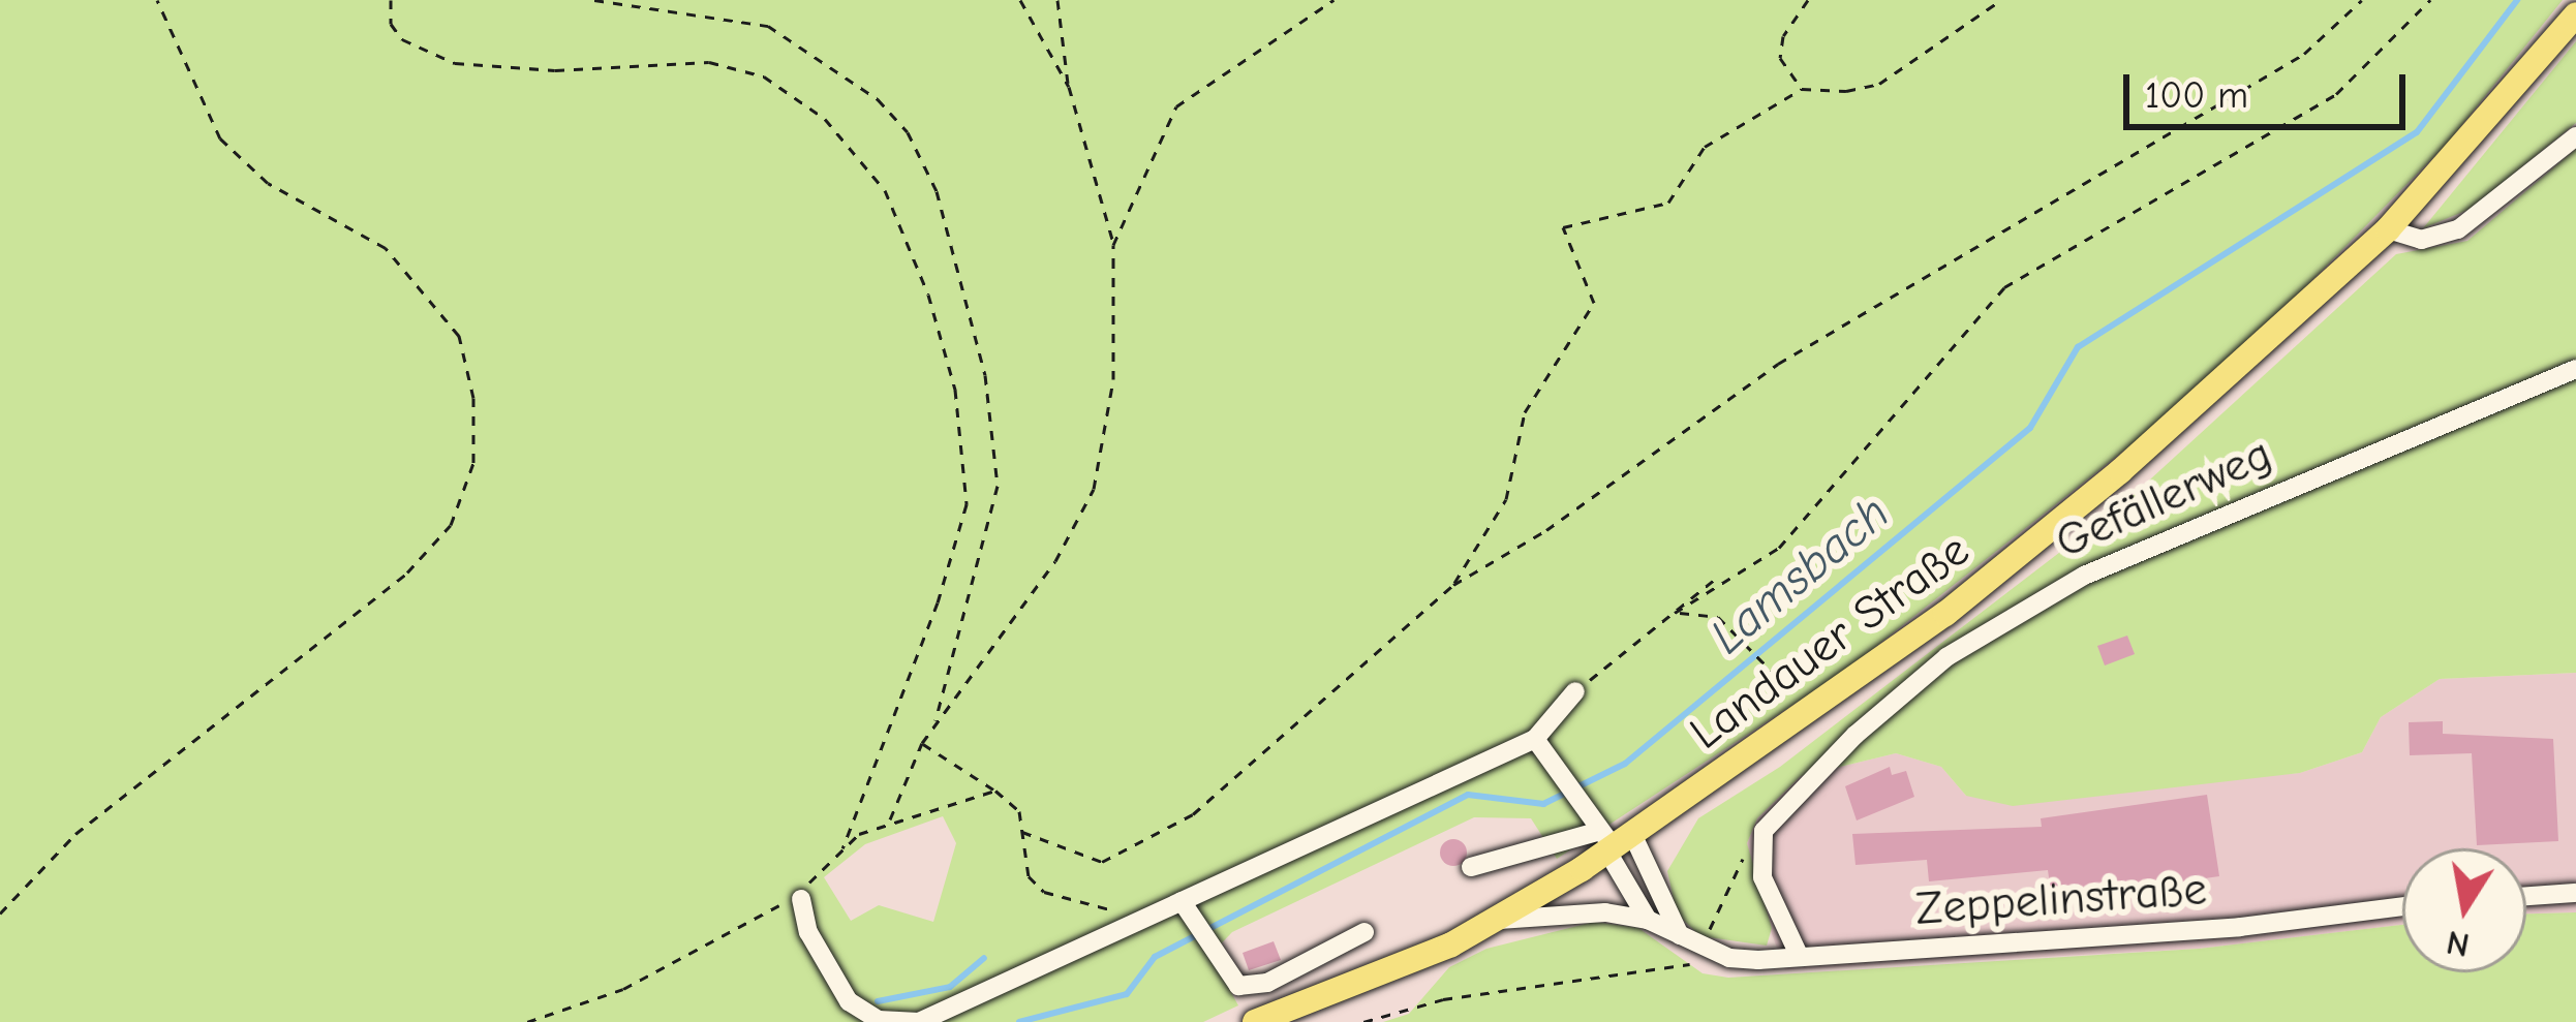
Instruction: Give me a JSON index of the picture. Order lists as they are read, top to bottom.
{
  "streets": {
    "main road": ["Landauer Straße"],
    "street": ["Gefällerweg", "Zeppelinstraße"]
  },
  "water": ["Lamsbach"],
  "scale_bar": "100 m",
  "north": "bottom"
}
